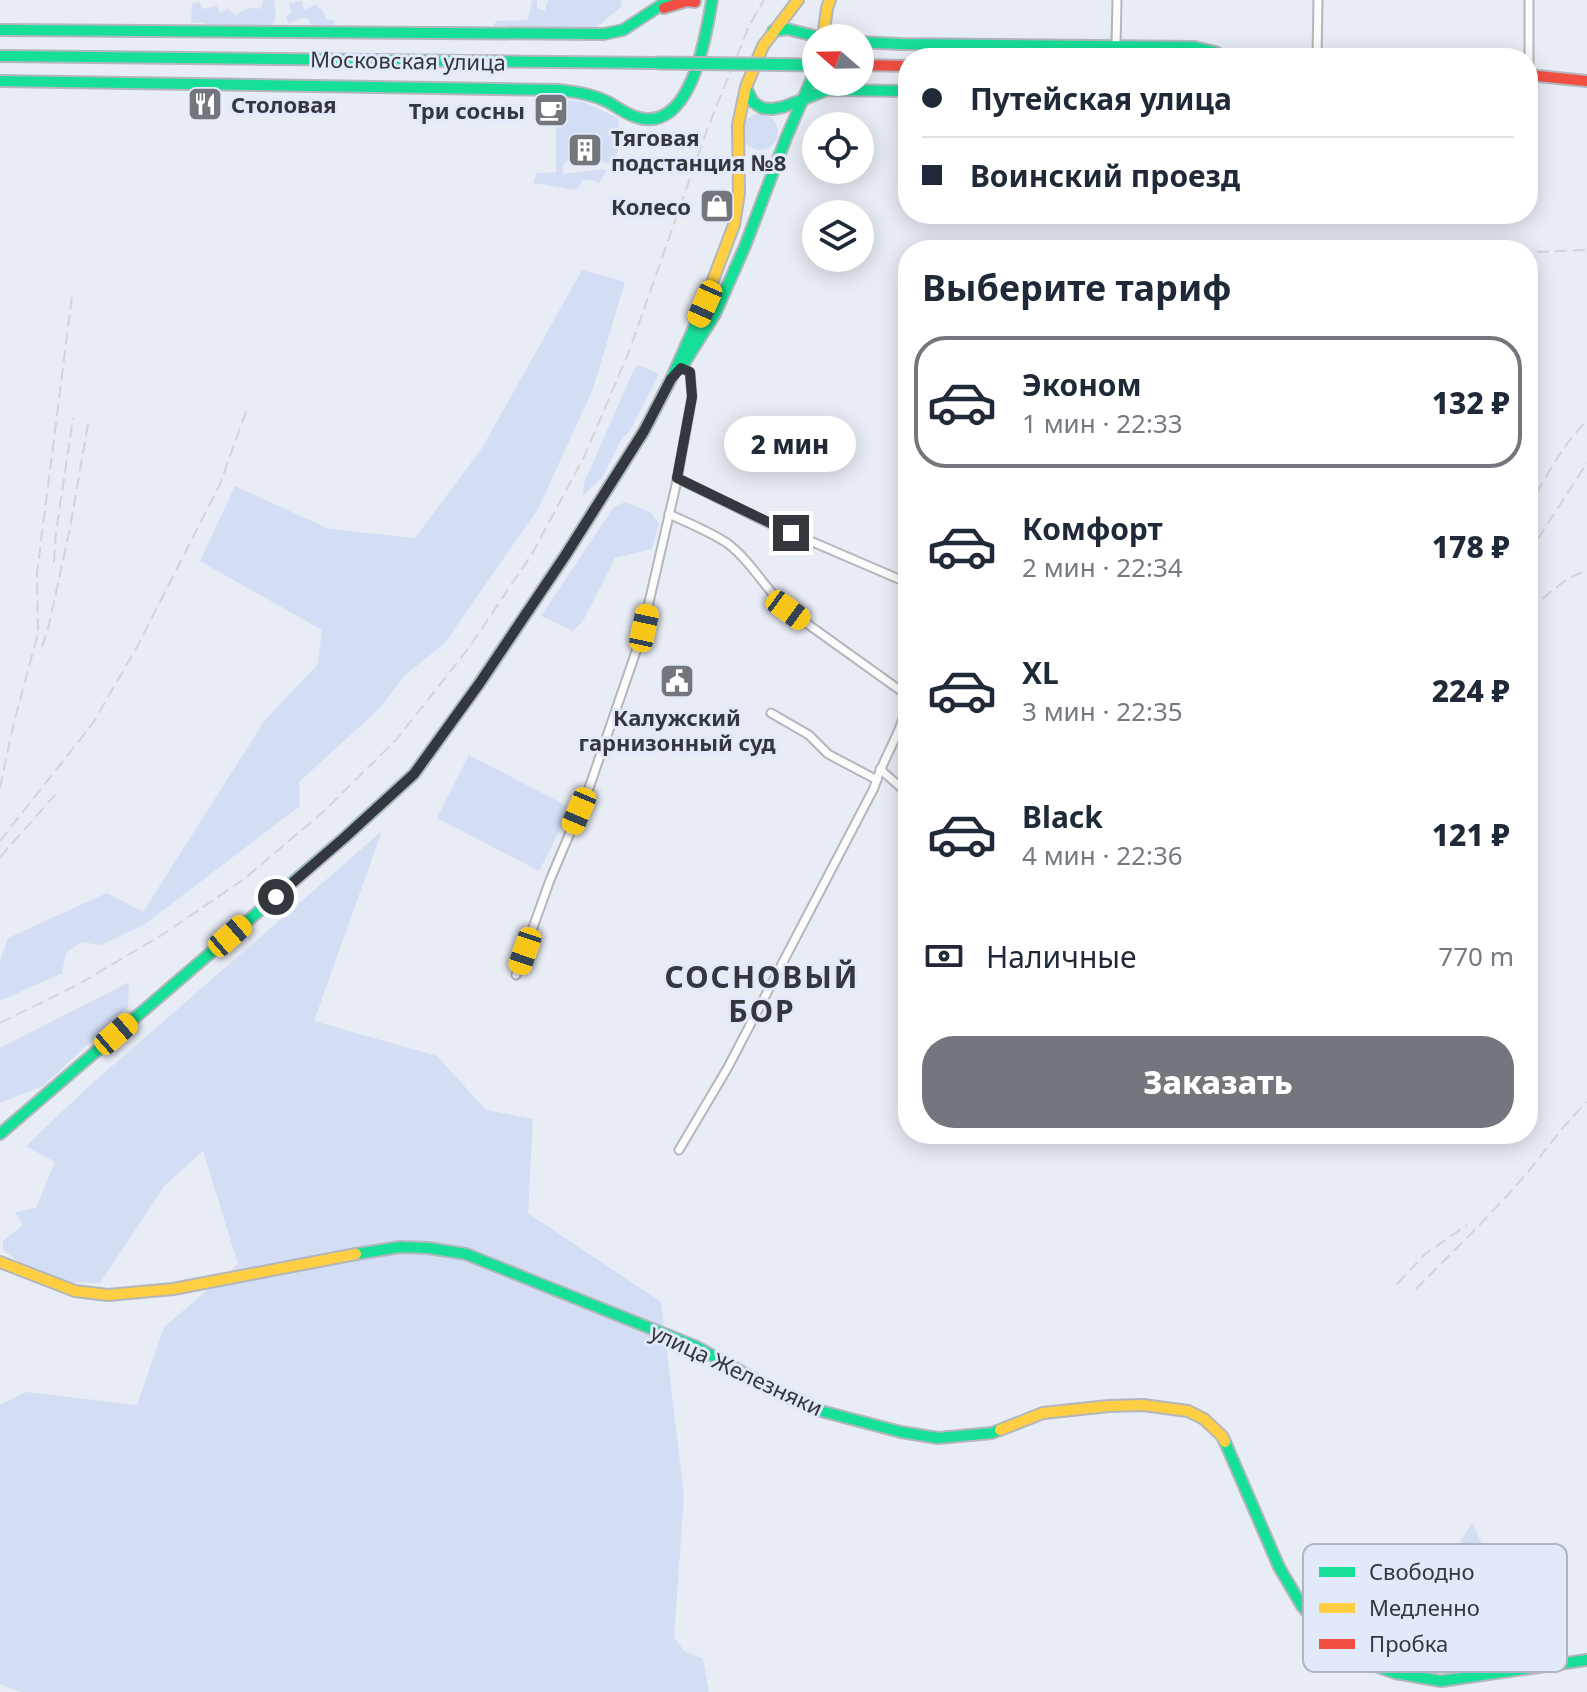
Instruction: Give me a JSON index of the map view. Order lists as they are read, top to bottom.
{
  "streets": {
    "street": ["Московская улица", "улица Железняки"]
  },
  "districts": ["СОСНОВЫЙ БОР"],
  "places": {
    "restaurant": ["Столовая"],
    "cafe": ["Три сосны"],
    "building": ["Тяговая подстанция №8"],
    "shop": ["Колесо"],
    "public building": ["Калужский гарнизонный суд"]
  },
  "legend": ["Свободно", "Медленно", "Пробка"],
  "north": "left",
  "page": {
    "banner": ["Путейская улица", "Воинский проезд"],
    "heading": "Выберите тариф",
    "list": [
      {
        "name": "Эконом",
        "note": "1 мин · 22:33",
        "value": "132 ₽"
      },
      {
        "name": "Комфорт",
        "note": "2 мин · 22:34",
        "value": "178 ₽"
      },
      {
        "name": "XL",
        "note": "3 мин · 22:35",
        "value": "224 ₽"
      },
      {
        "name": "Black",
        "note": "4 мин · 22:36",
        "value": "121 ₽"
      }
    ],
    "bubble": "2 мин",
    "pay": ["Наличные", "770 m"],
    "buttons": "Заказать"
  }
}
